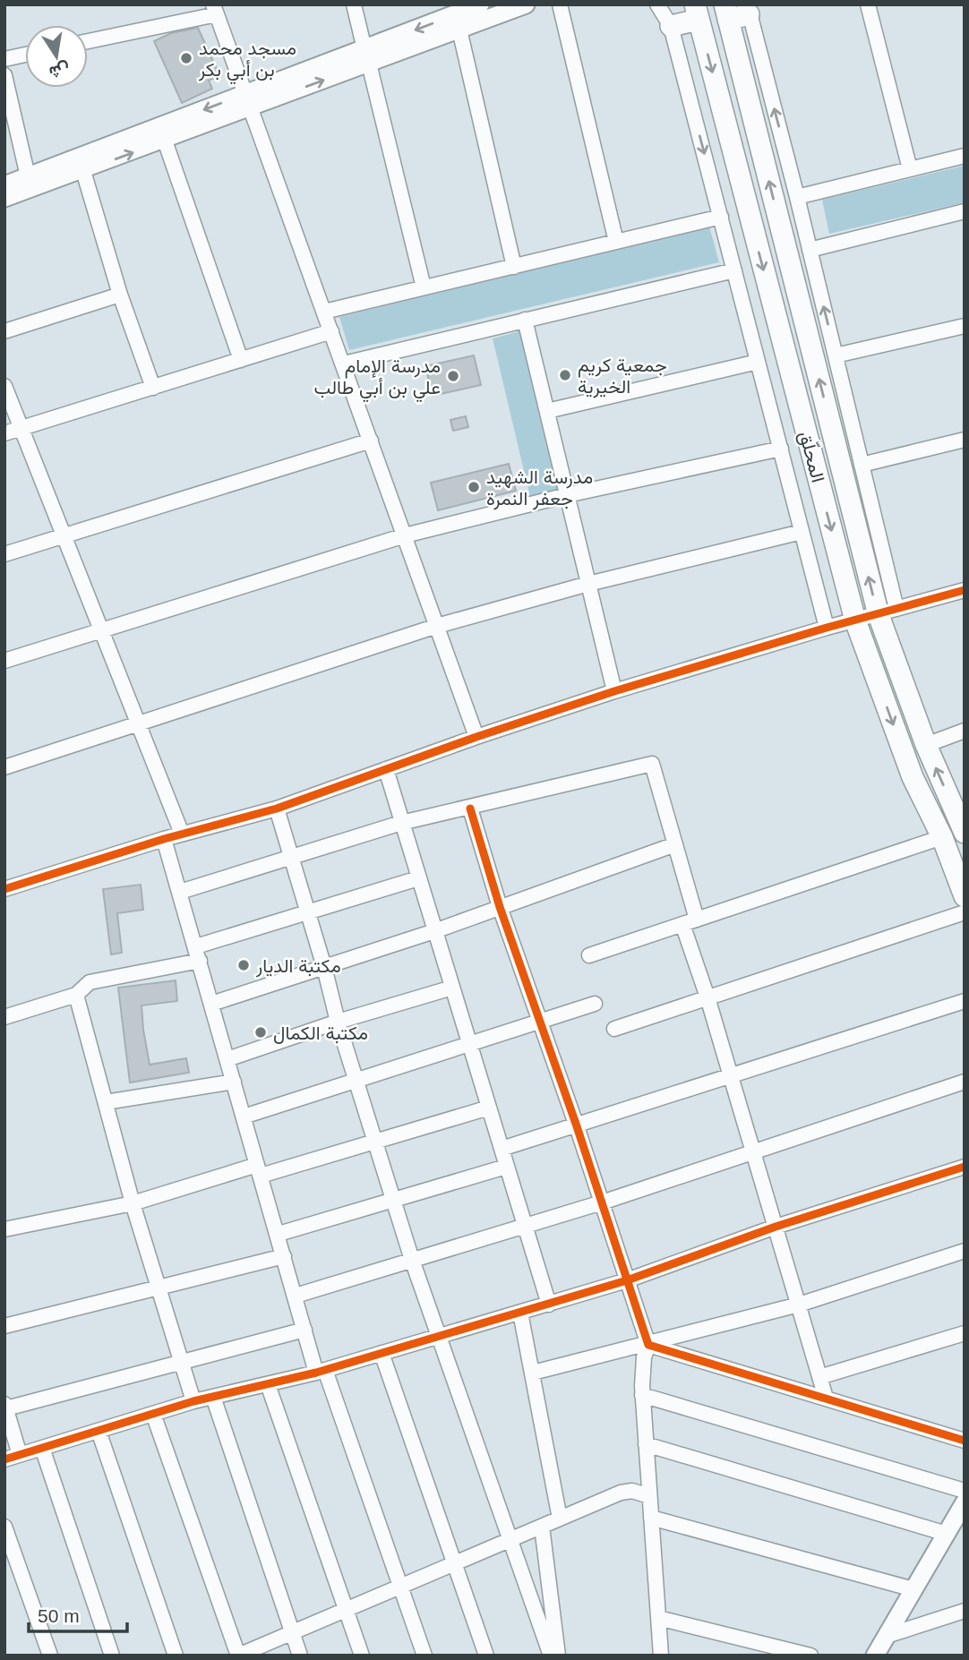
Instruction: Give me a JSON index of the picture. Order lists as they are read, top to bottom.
{
  "streets": {
    "highway": ["المحلّق"]
  },
  "places": [
    "مسجد محمد بن أبي بكر",
    "جمعية كريم الخيرية",
    "مدرسة الإمام علي بن أبي طالب",
    "مدرسة الشهيد جعفر النمرة",
    "مكتبة الديار",
    "مكتبة الكمال"
  ],
  "scale_bar": "50 m",
  "north": "bottom"
}
